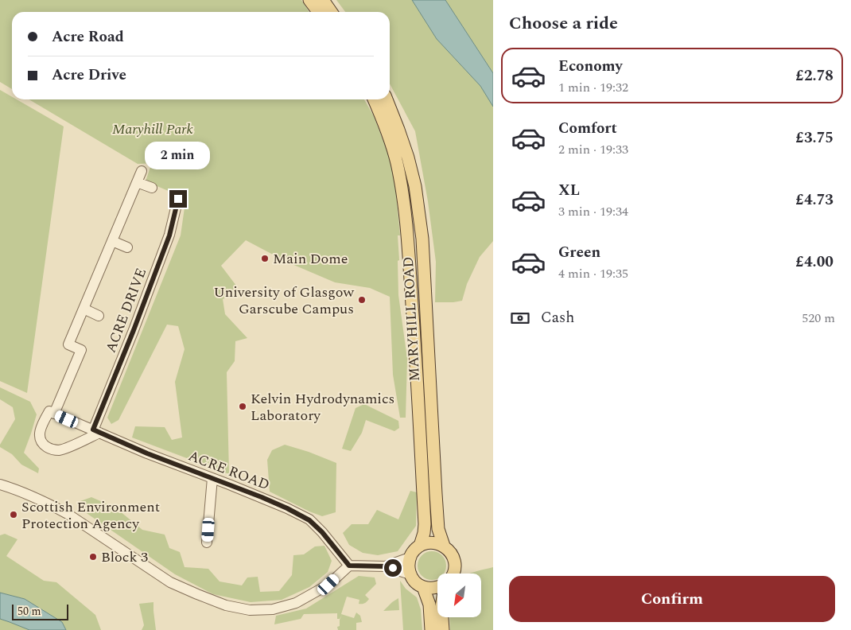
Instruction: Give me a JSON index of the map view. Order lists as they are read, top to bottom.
{
  "streets": {
    "main road": ["MARYHILL ROAD"],
    "street": ["ACRE DRIVE", "ACRE ROAD"]
  },
  "crossings": [
    ["ACRE DRIVE", "ACRE ROAD"]
  ],
  "parks": ["Maryhill Park"],
  "places": [
    "Main Dome",
    "University of Glasgow Garscube Campus",
    "Kelvin Hydrodynamics Laboratory",
    "Scottish Environment Protection Agency",
    "Block 3"
  ],
  "scale_bar": "50 m",
  "north": "bottom left",
  "page": {
    "heading": "Choose a ride",
    "banner": ["Acre Road", "Acre Drive"],
    "list": [
      {
        "name": "Economy",
        "note": "1 min · 19:32",
        "value": "£2.78"
      },
      {
        "name": "Comfort",
        "note": "2 min · 19:33",
        "value": "£3.75"
      },
      {
        "name": "XL",
        "note": "3 min · 19:34",
        "value": "£4.73"
      },
      {
        "name": "Green",
        "note": "4 min · 19:35",
        "value": "£4.00"
      }
    ],
    "bubble": "2 min",
    "pay": ["Cash", "520 m"],
    "buttons": "Confirm",
    "scale": "50 m"
  }
}
